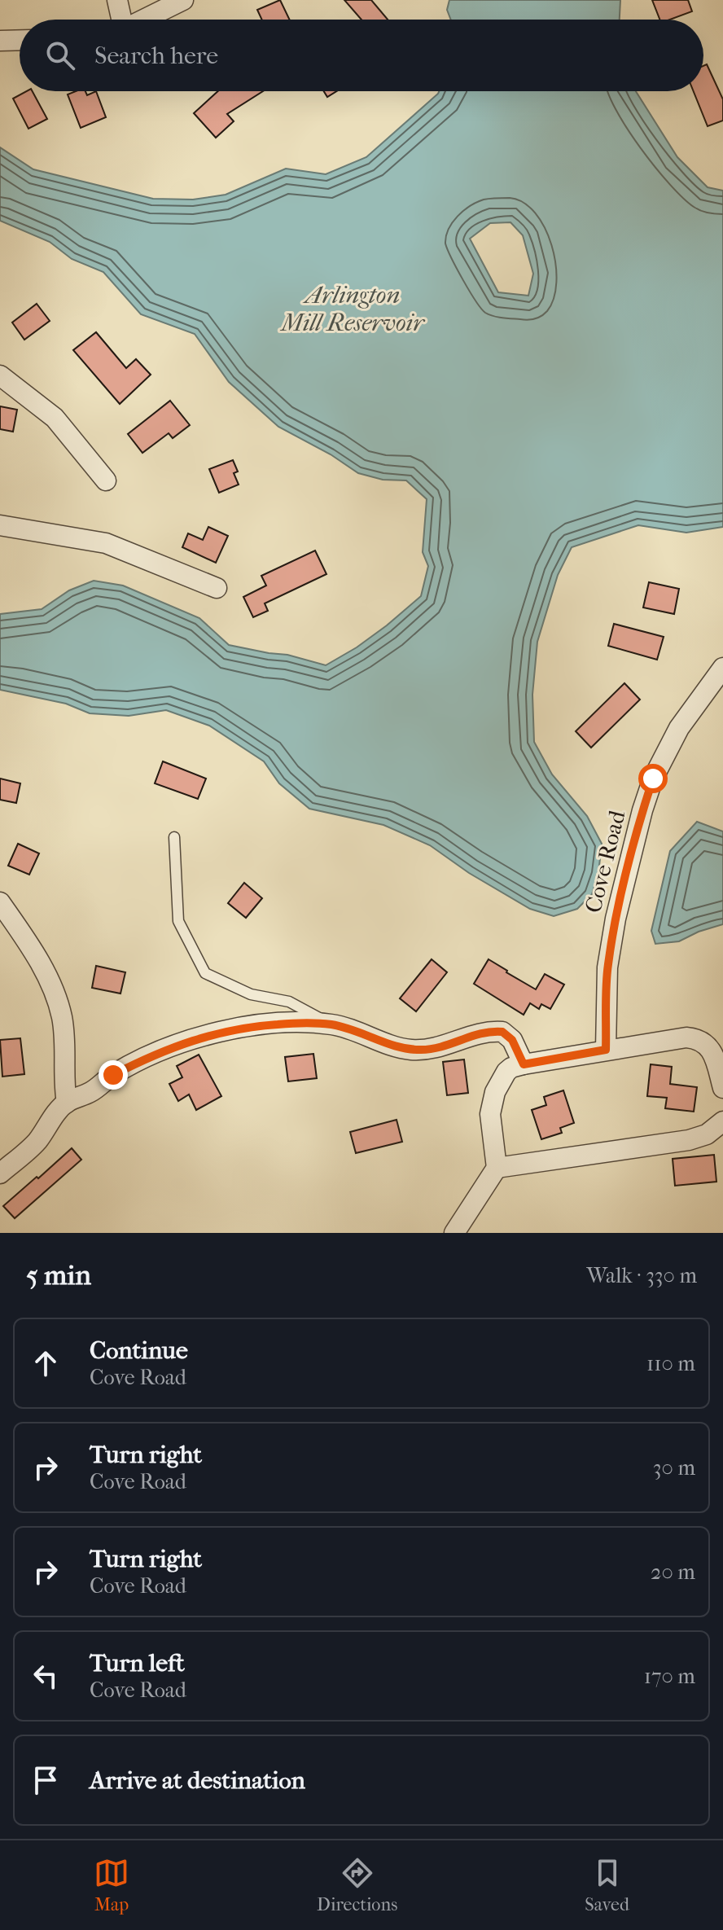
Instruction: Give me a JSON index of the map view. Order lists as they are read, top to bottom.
{
  "streets": {
    "street": ["Cove Road"]
  },
  "water": ["Arlington Mill Reservoir"],
  "page": {
    "search": "Search here",
    "heading": ["5 min", "Walk · 330 m"],
    "list": [
      ["Continue", "Cove Road", "110 m"],
      ["Turn right", "Cove Road", "30 m"],
      ["Turn right", "Cove Road", "20 m"],
      ["Turn left", "Cove Road", "170 m"],
      "Arrive at destination"
    ],
    "nav": ["Map", "Directions", "Saved"]
  }
}
